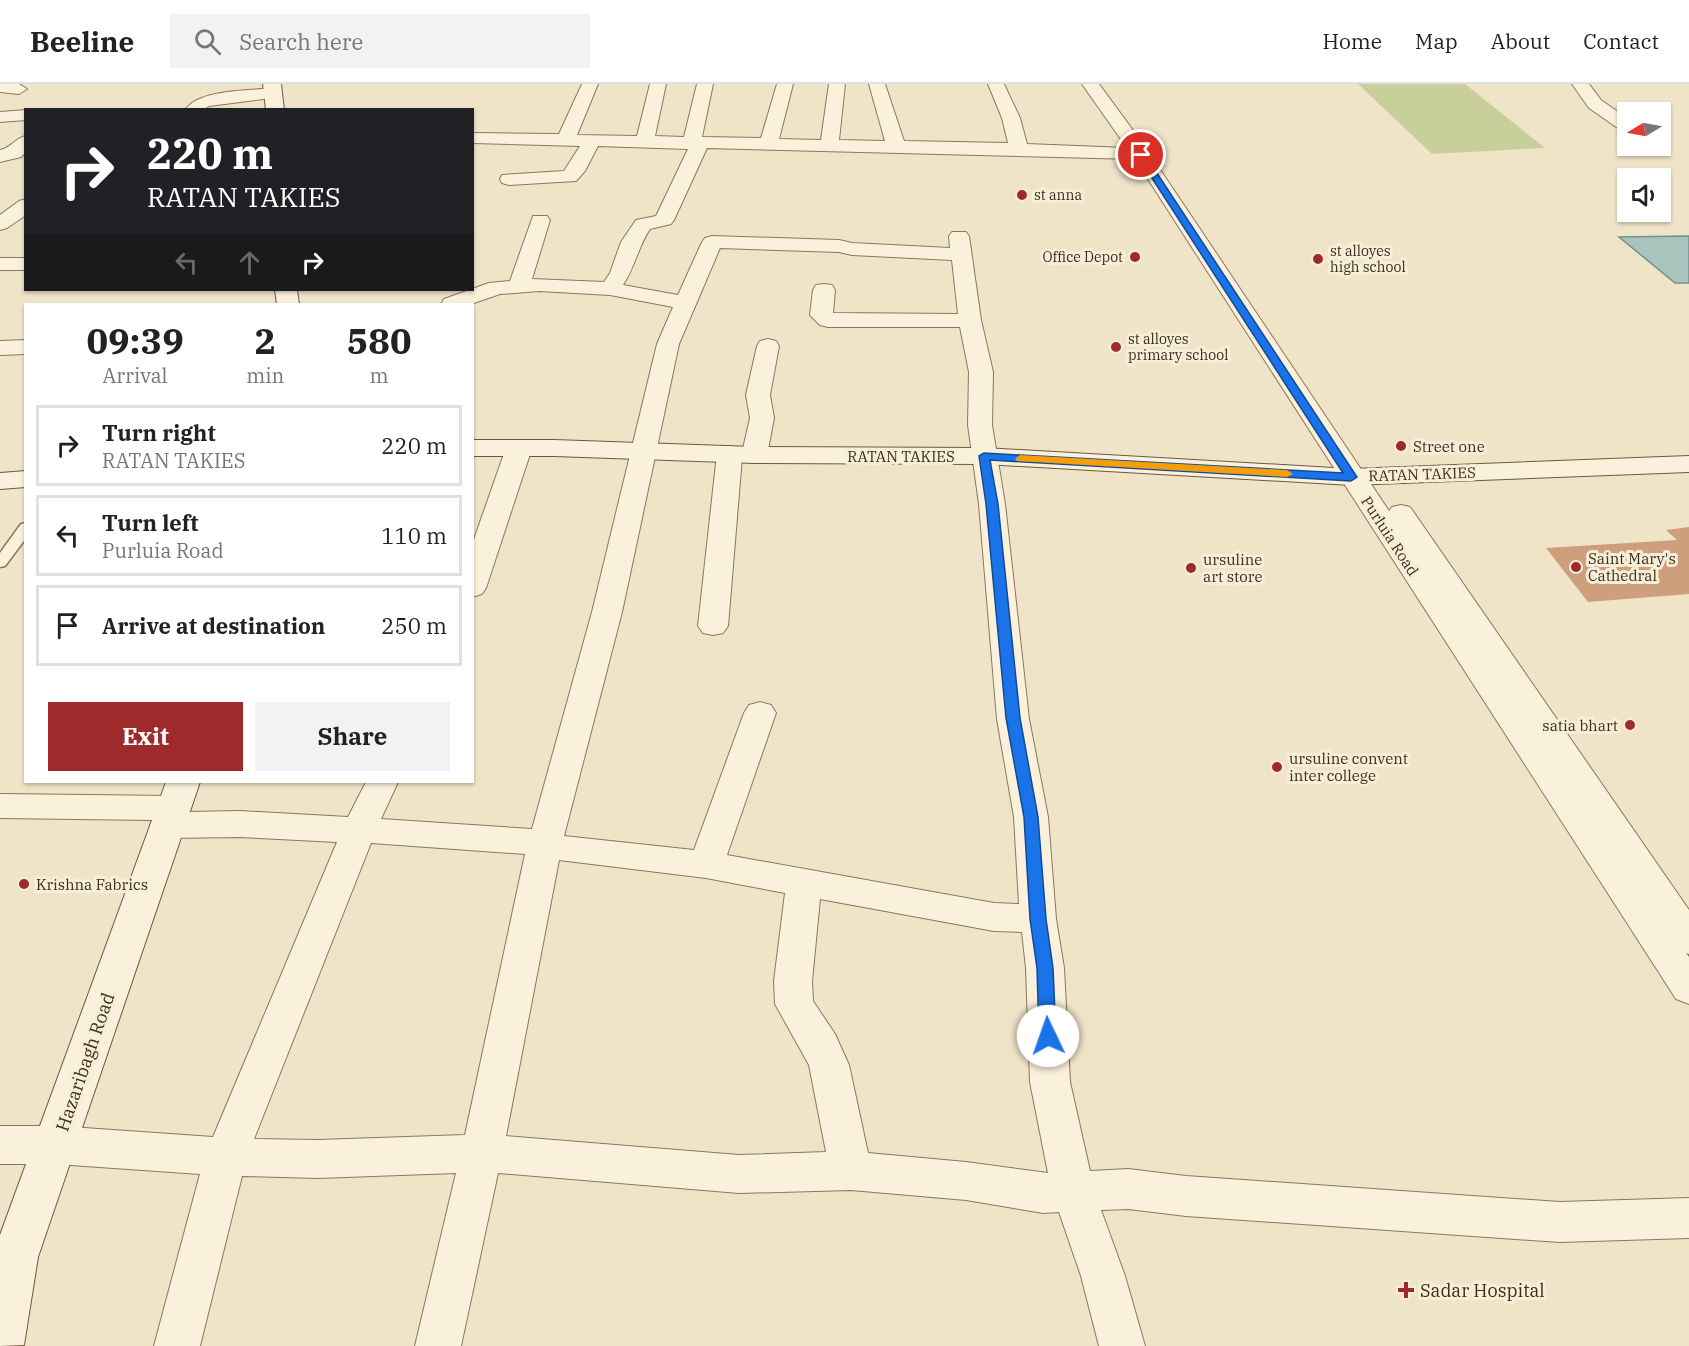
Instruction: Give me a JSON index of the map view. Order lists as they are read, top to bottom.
{
  "streets": {
    "street": ["RATAN TAKIES", "Purluia Road", "Hazaribagh Road"]
  },
  "crossings": [
    ["RATAN TAKIES", "Purluia Road"]
  ],
  "places": {
    "other": [
      "st anna",
      "Office Depot",
      "st alloyes high school",
      "st alloyes primary school",
      "Street one",
      "Saint Mary's Cathedral",
      "ursuline art store",
      "satia bhart",
      "ursuline convent inter college",
      "Krishna Fabrics"
    ],
    "health": ["Sadar Hospital"]
  },
  "north": "left",
  "page": {
    "header": "Beeline",
    "search": "Search here",
    "nav": [
      "Home",
      "Map",
      "About",
      "Contact"
    ],
    "turn": ["220 m", "RATAN TAKIES"],
    "eta": [
      "09:39",
      "Arrival",
      "2",
      "min",
      "580",
      "m"
    ],
    "list": [
      {
        "name": "Turn right",
        "note": "RATAN TAKIES",
        "value": "220 m"
      },
      {
        "name": "Turn left",
        "note": "Purluia Road",
        "value": "110 m"
      },
      {
        "name": "Arrive at destination",
        "value": "250 m"
      }
    ],
    "buttons": ["Exit", "Share"]
  }
}
